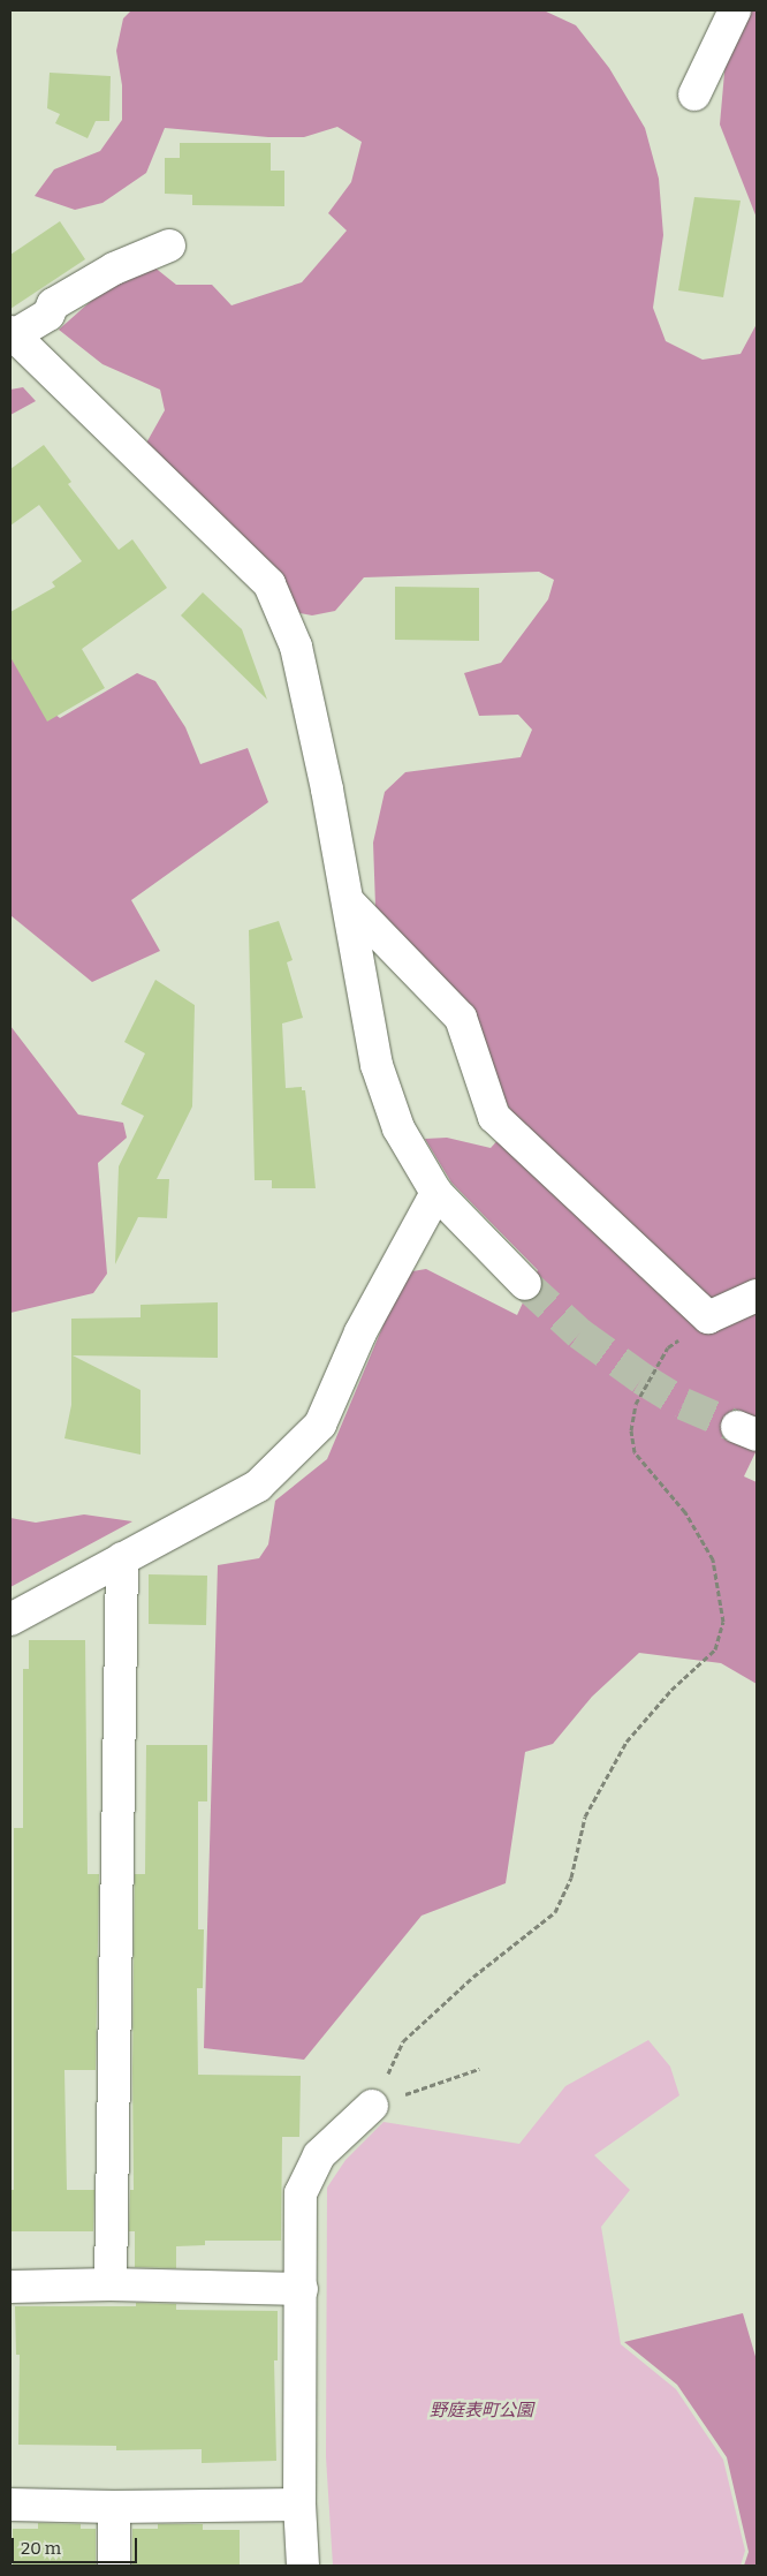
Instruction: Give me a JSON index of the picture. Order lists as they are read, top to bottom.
{
  "parks": ["野庭表町公園"],
  "scale_bar": "20 m"
}
